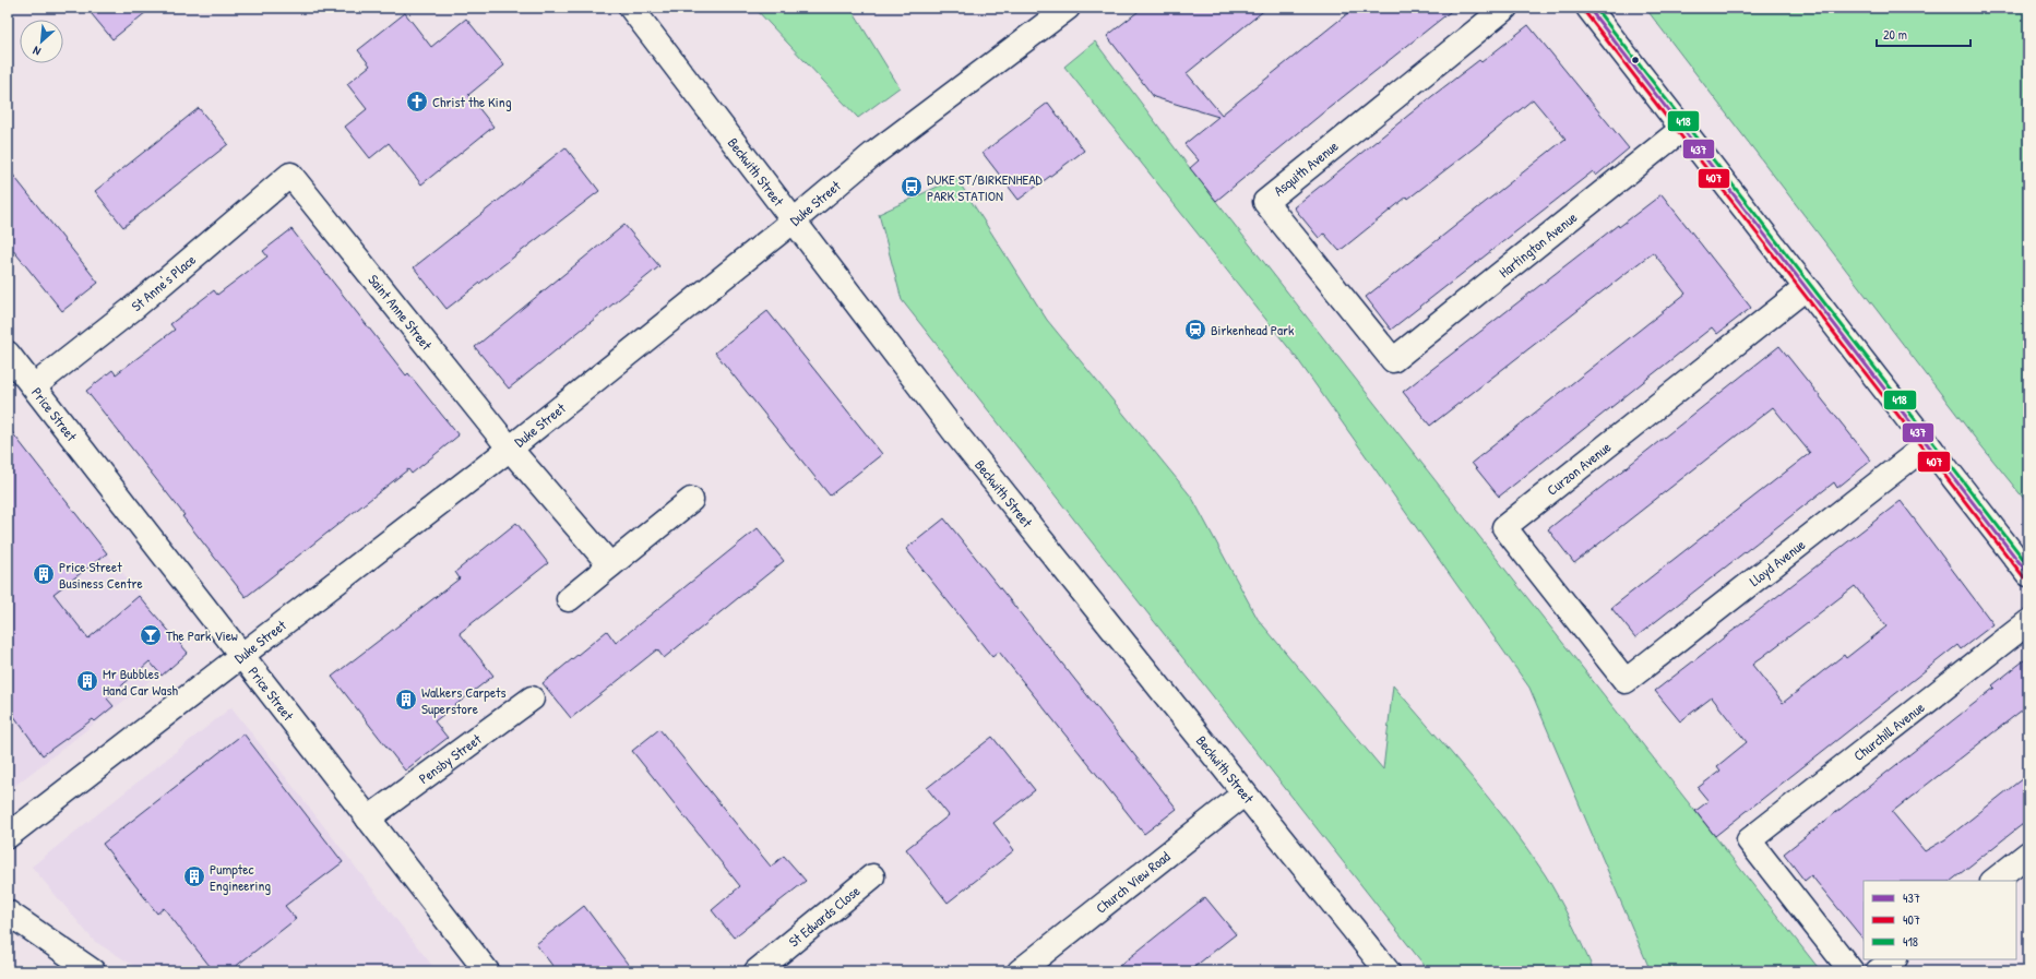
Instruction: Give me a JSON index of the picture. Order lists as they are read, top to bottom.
{
  "streets": {
    "street": [
      "Asquith Avenue",
      "Beckwith Street",
      "Duke Street",
      "Hartington Avenue",
      "St Anne's Place",
      "Saint Anne Street",
      "Price Street",
      "Curzon Avenue",
      "Lloyd Avenue",
      "Churchill Avenue",
      "Pensby Street",
      "Church View Road",
      "St Edwards Close"
    ]
  },
  "crossings": [
    ["Asquith Avenue", "Hartington Avenue"],
    ["Beckwith Street", "Duke Street"],
    ["Beckwith Street", "Church View Road"],
    ["Duke Street", "Saint Anne Street"],
    ["Duke Street", "Price Street"],
    ["St Anne's Place", "Saint Anne Street"],
    ["St Anne's Place", "Price Street"],
    ["Price Street", "Pensby Street"],
    ["Curzon Avenue", "Lloyd Avenue"]
  ],
  "places": {
    "church": ["Christ the King"],
    "bus stop": ["DUKE ST/BIRKENHEAD PARK STATION"],
    "station": ["Birkenhead Park"],
    "building": [
      "Price Street Business Centre",
      "Mr Bubbles Hand Car Wash",
      "Walkers Carpets Superstore",
      "Pumptec Engineering"
    ],
    "bar": ["The Park View"]
  },
  "lines": ["transit line 437", "transit line 418", "transit line 407"],
  "legend": ["437", "407", "418"],
  "scale_bar": "20 m",
  "north": "bottom left"
}
